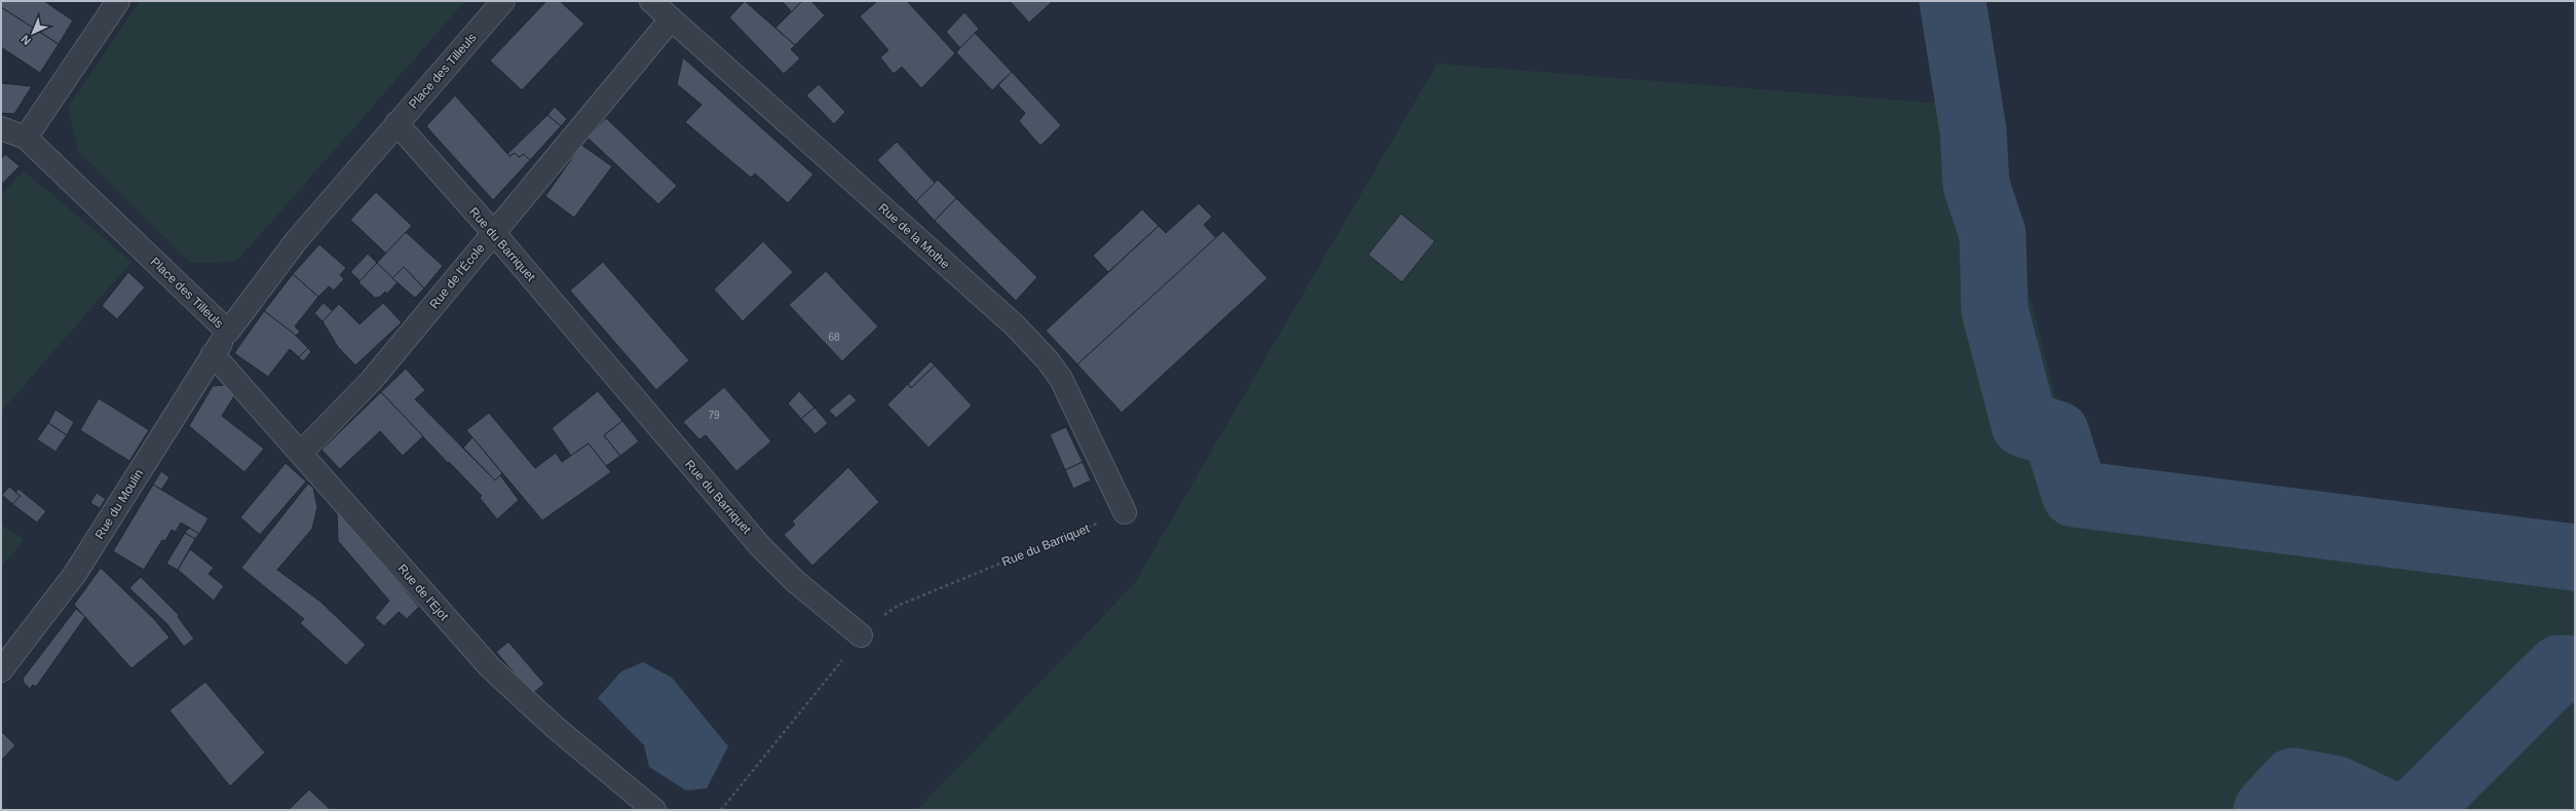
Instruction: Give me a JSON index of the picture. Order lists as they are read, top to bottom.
{
  "streets": {
    "street": [
      "Place des Tilleuls",
      "Rue de la Mothe",
      "Rue du Barriquet",
      "Rue de l'École",
      "Rue du Moulin",
      "Rue de l'Ejot"
    ]
  },
  "crossings": [
    ["Place des Tilleuls", "Rue du Barriquet"],
    ["Place des Tilleuls", "Rue du Moulin"],
    ["Rue de la Mothe", "Rue du Barriquet"],
    ["Rue de la Mothe", "Rue de l'École"],
    ["Rue du Barriquet", "Rue de l'École"],
    ["Rue de l'École", "Rue de l'Ejot"],
    ["Rue du Moulin", "Rue de l'Ejot"]
  ],
  "house_numbers": ["68", "79"],
  "north": "bottom left"
}
